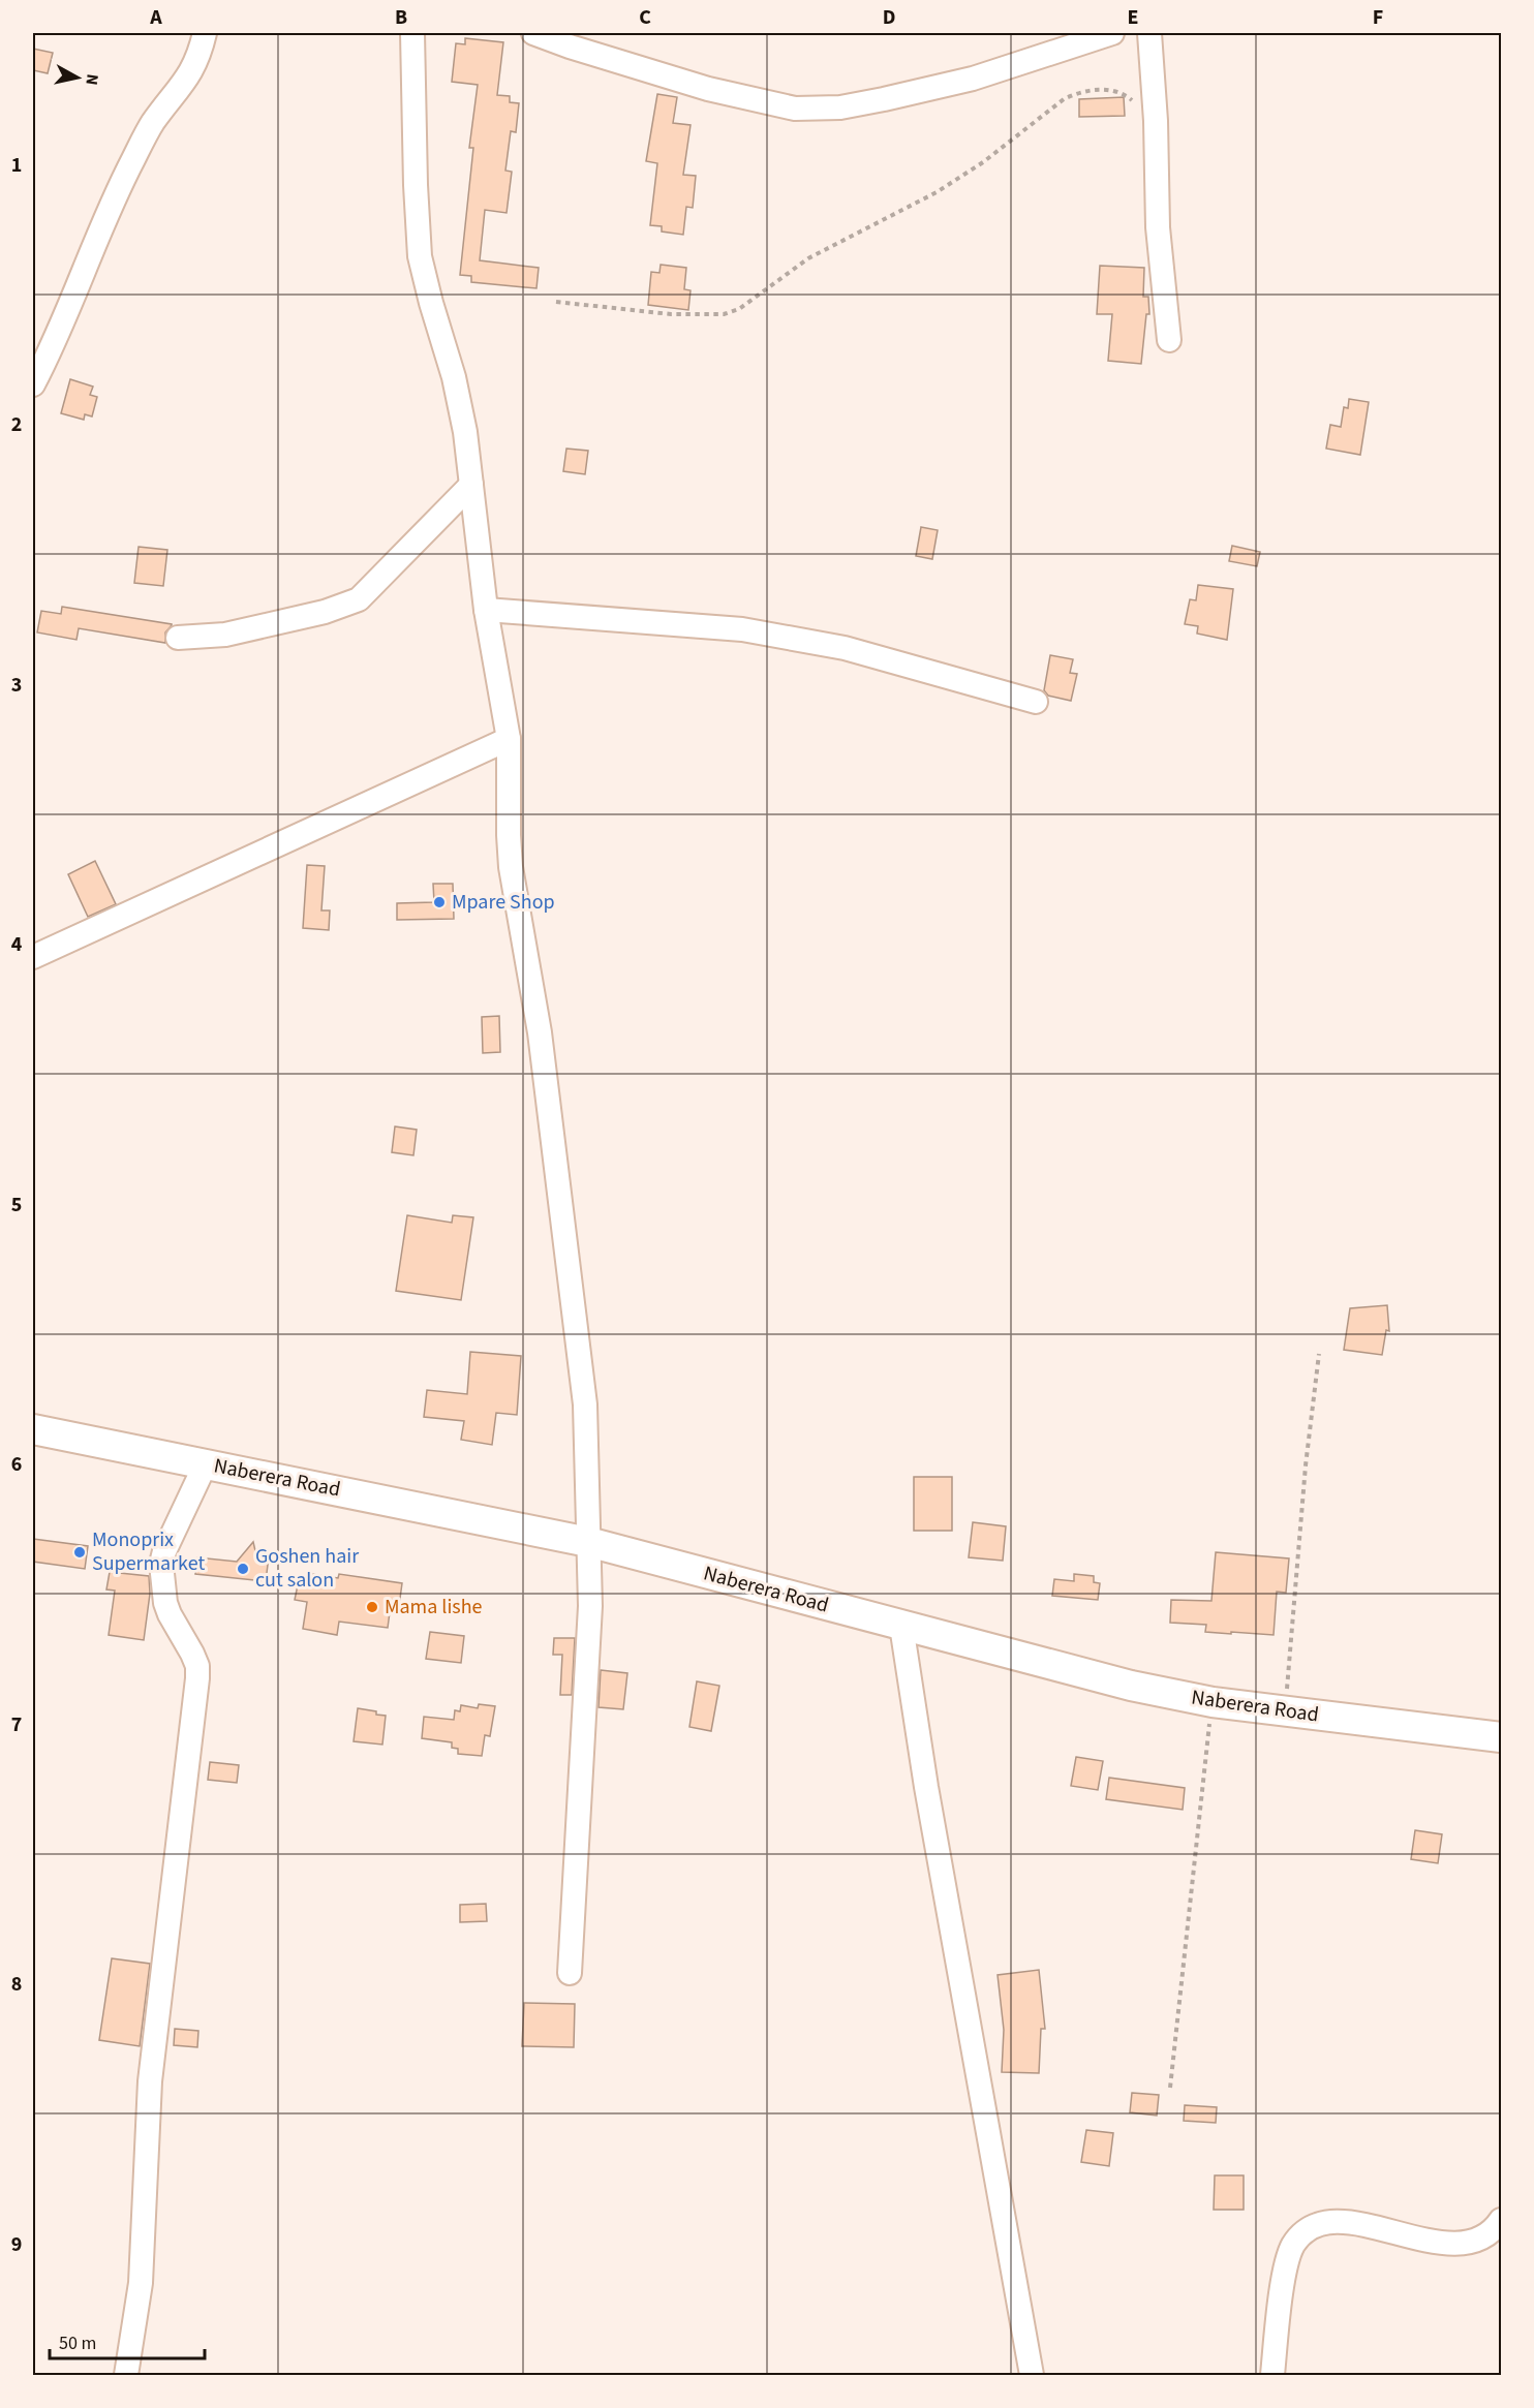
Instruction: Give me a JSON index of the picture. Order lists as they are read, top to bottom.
{
  "streets": {
    "street": ["Naberera Road"]
  },
  "places": [
    "Mpare Shop",
    "Monoprix Supermarket",
    "Goshen hair cut salon",
    "Mama lishe"
  ],
  "scale_bar": "50 m",
  "north": "right",
  "grid": {
    "columns": [
      "A",
      "B",
      "C",
      "D",
      "E",
      "F"
    ],
    "rows": [
      "1",
      "2",
      "3",
      "4",
      "5",
      "6",
      "7",
      "8",
      "9"
    ]
  }
}
